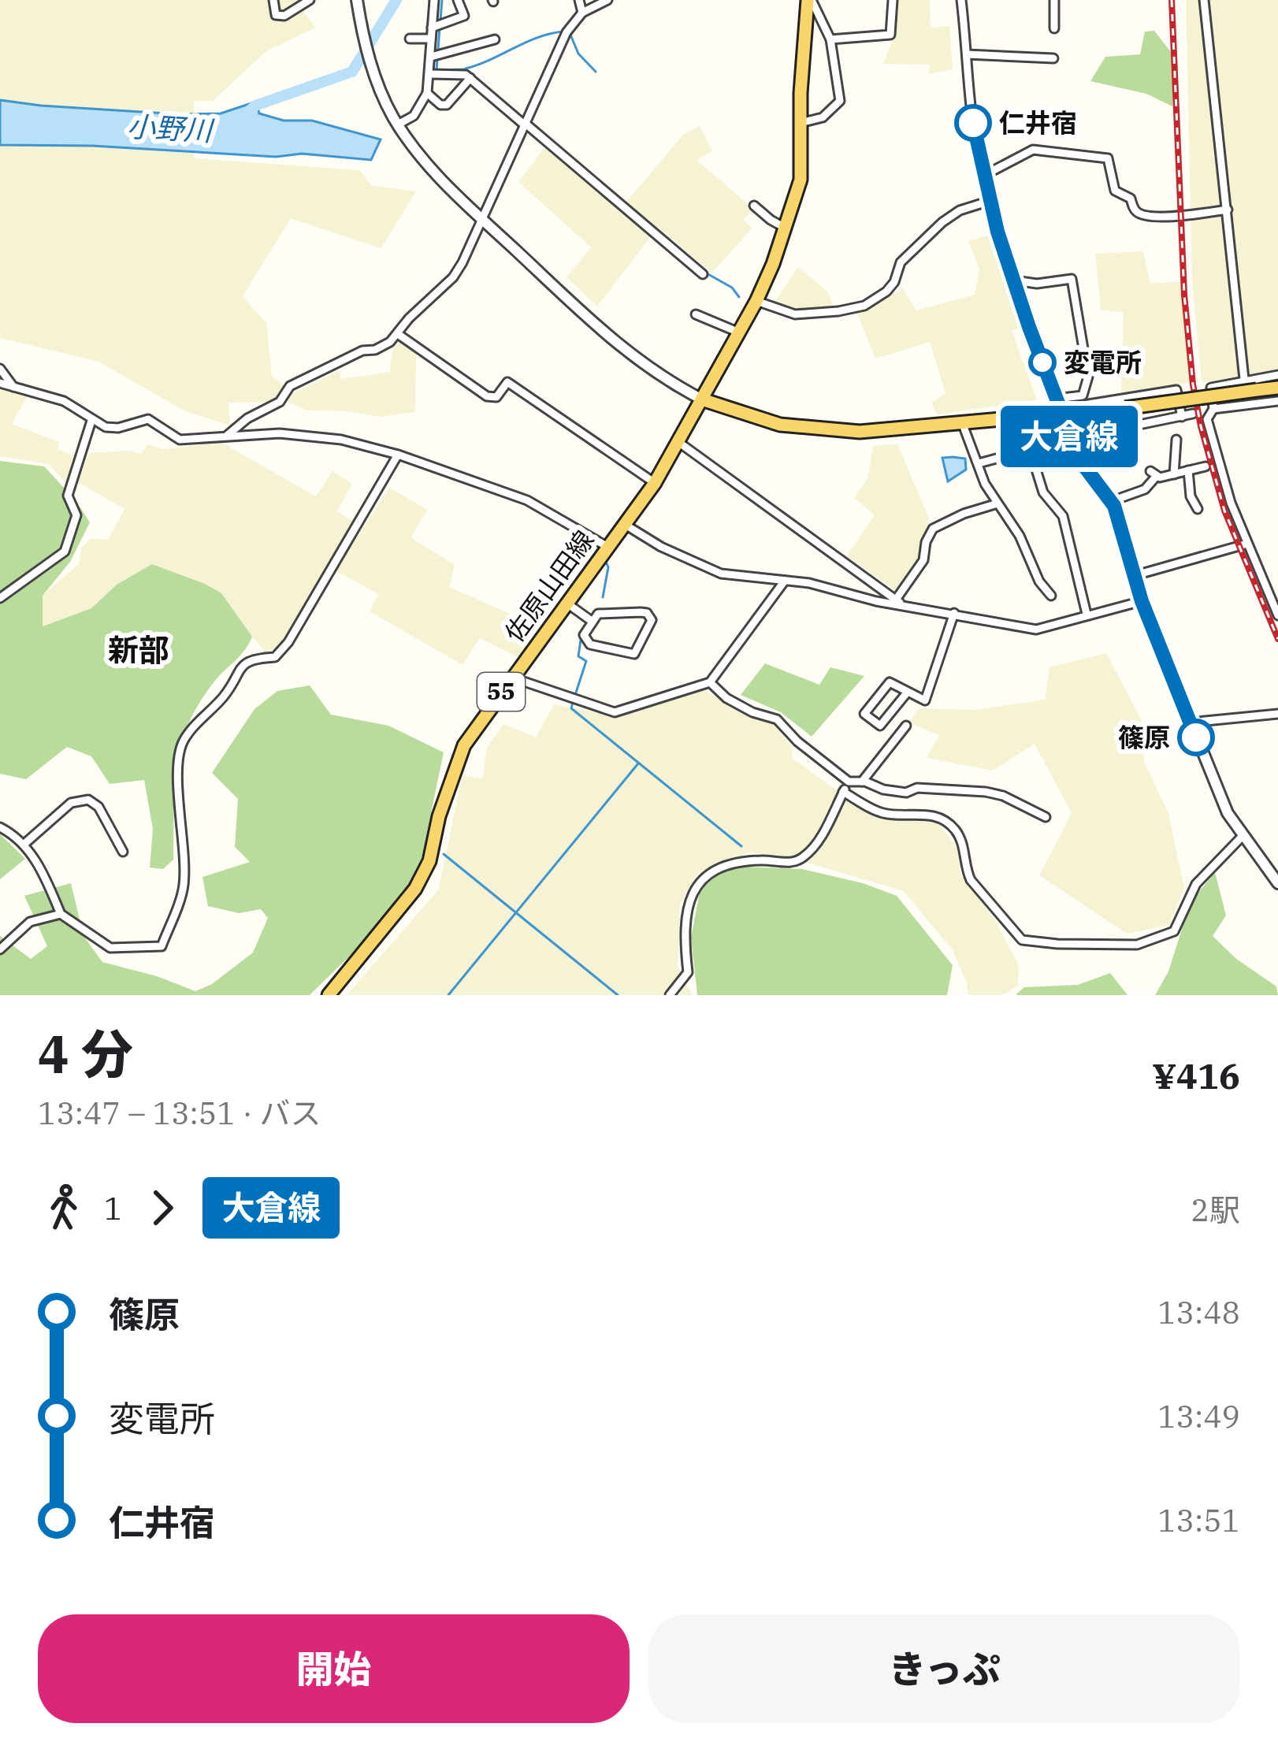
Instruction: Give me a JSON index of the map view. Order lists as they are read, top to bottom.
{
  "streets": {
    "main road": ["佐原山田線", "55"]
  },
  "districts": ["新部"],
  "water": ["小野川"],
  "places": ["仁井宿", "変電所", "篠原"],
  "lines": ["bus line 大倉線"],
  "page": {
    "on_map": "大倉線",
    "heading": ["4 分", "13:47 – 13:51 · バス", "¥416"],
    "legs": ["1", "大倉線", "2駅"],
    "list": [
      {
        "name": "篠原",
        "value": "13:48"
      },
      {
        "name": "変電所",
        "value": "13:49"
      },
      {
        "name": "仁井宿",
        "value": "13:51"
      }
    ],
    "buttons": ["開始", "きっぷ"]
  }
}
